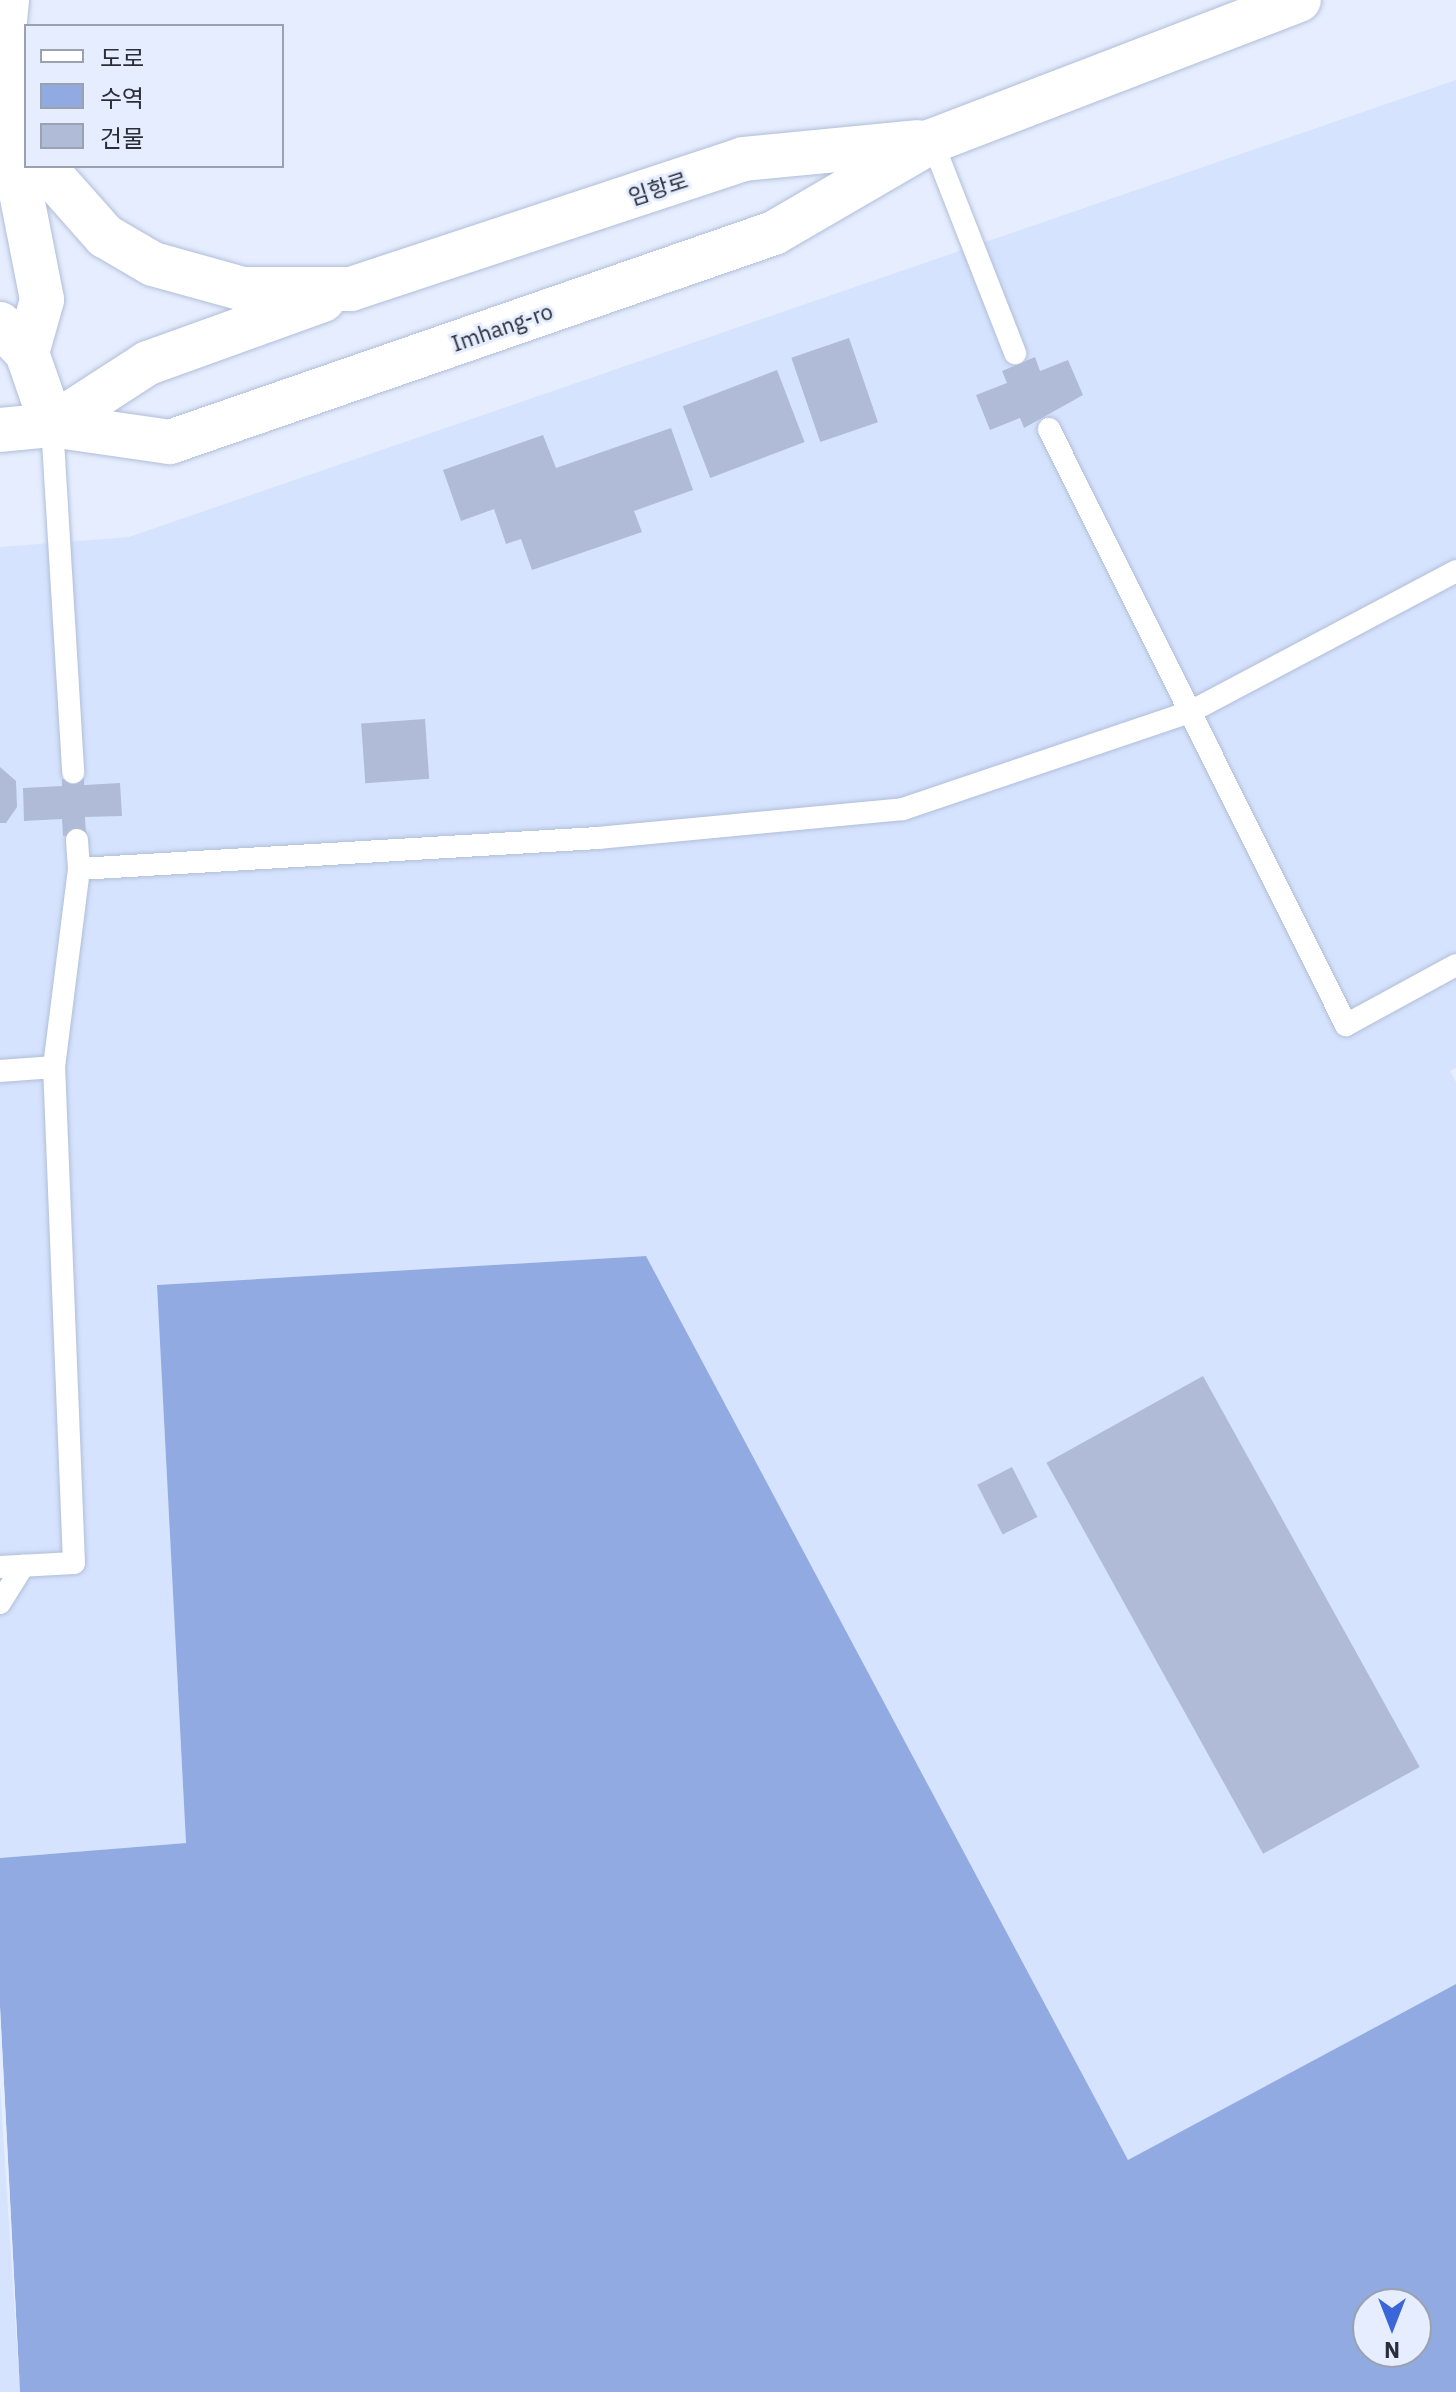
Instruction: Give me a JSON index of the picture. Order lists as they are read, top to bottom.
{
  "streets": {
    "main road": ["임항로", "Imhang-ro"]
  },
  "crossings": [
    ["임항로", "Imhang-ro"]
  ],
  "legend": ["도로", "수역", "건물"],
  "north": "bottom"
}
